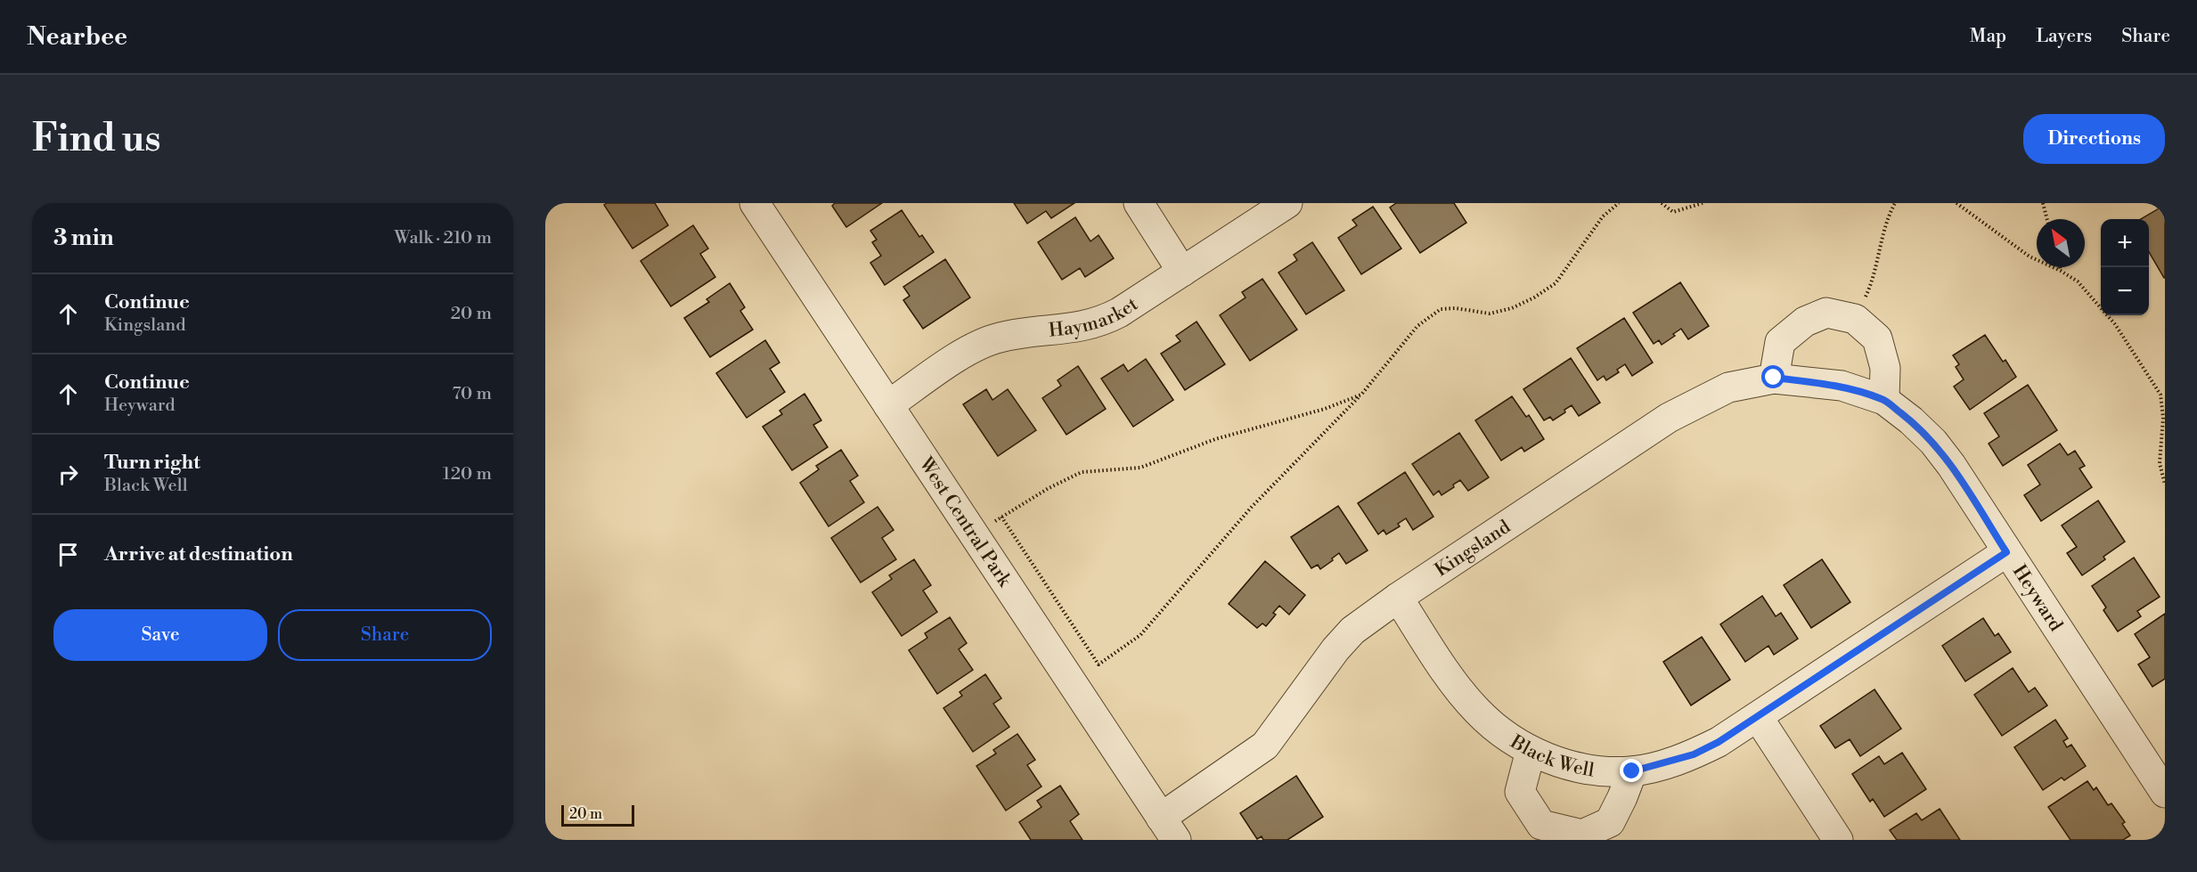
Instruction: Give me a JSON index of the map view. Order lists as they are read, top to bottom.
{
  "streets": {
    "street": [
      "Haymarket",
      "West Central Park",
      "Kingsland",
      "Heyward",
      "Black Well"
    ]
  },
  "crossings": [
    ["Haymarket", "West Central Park"],
    ["West Central Park", "Kingsland"],
    ["Kingsland", "Heyward"],
    ["Kingsland", "Black Well"],
    ["Heyward", "Black Well"]
  ],
  "scale_bar": "20 m",
  "north": "top left",
  "page": {
    "header": "Nearbee",
    "nav": ["Map", "Layers", "Share"],
    "buttons": [
      "Directions",
      ["Save", "Share"]
    ],
    "title": "Find us",
    "heading": ["3 min", "Walk · 210 m"],
    "map_buttons": ["+", "−"],
    "list": [
      ["Continue", "Kingsland", "20 m"],
      ["Continue", "Heyward", "70 m"],
      ["Turn right", "Black Well", "120 m"],
      "Arrive at destination"
    ],
    "scale": "20 m"
  }
}
